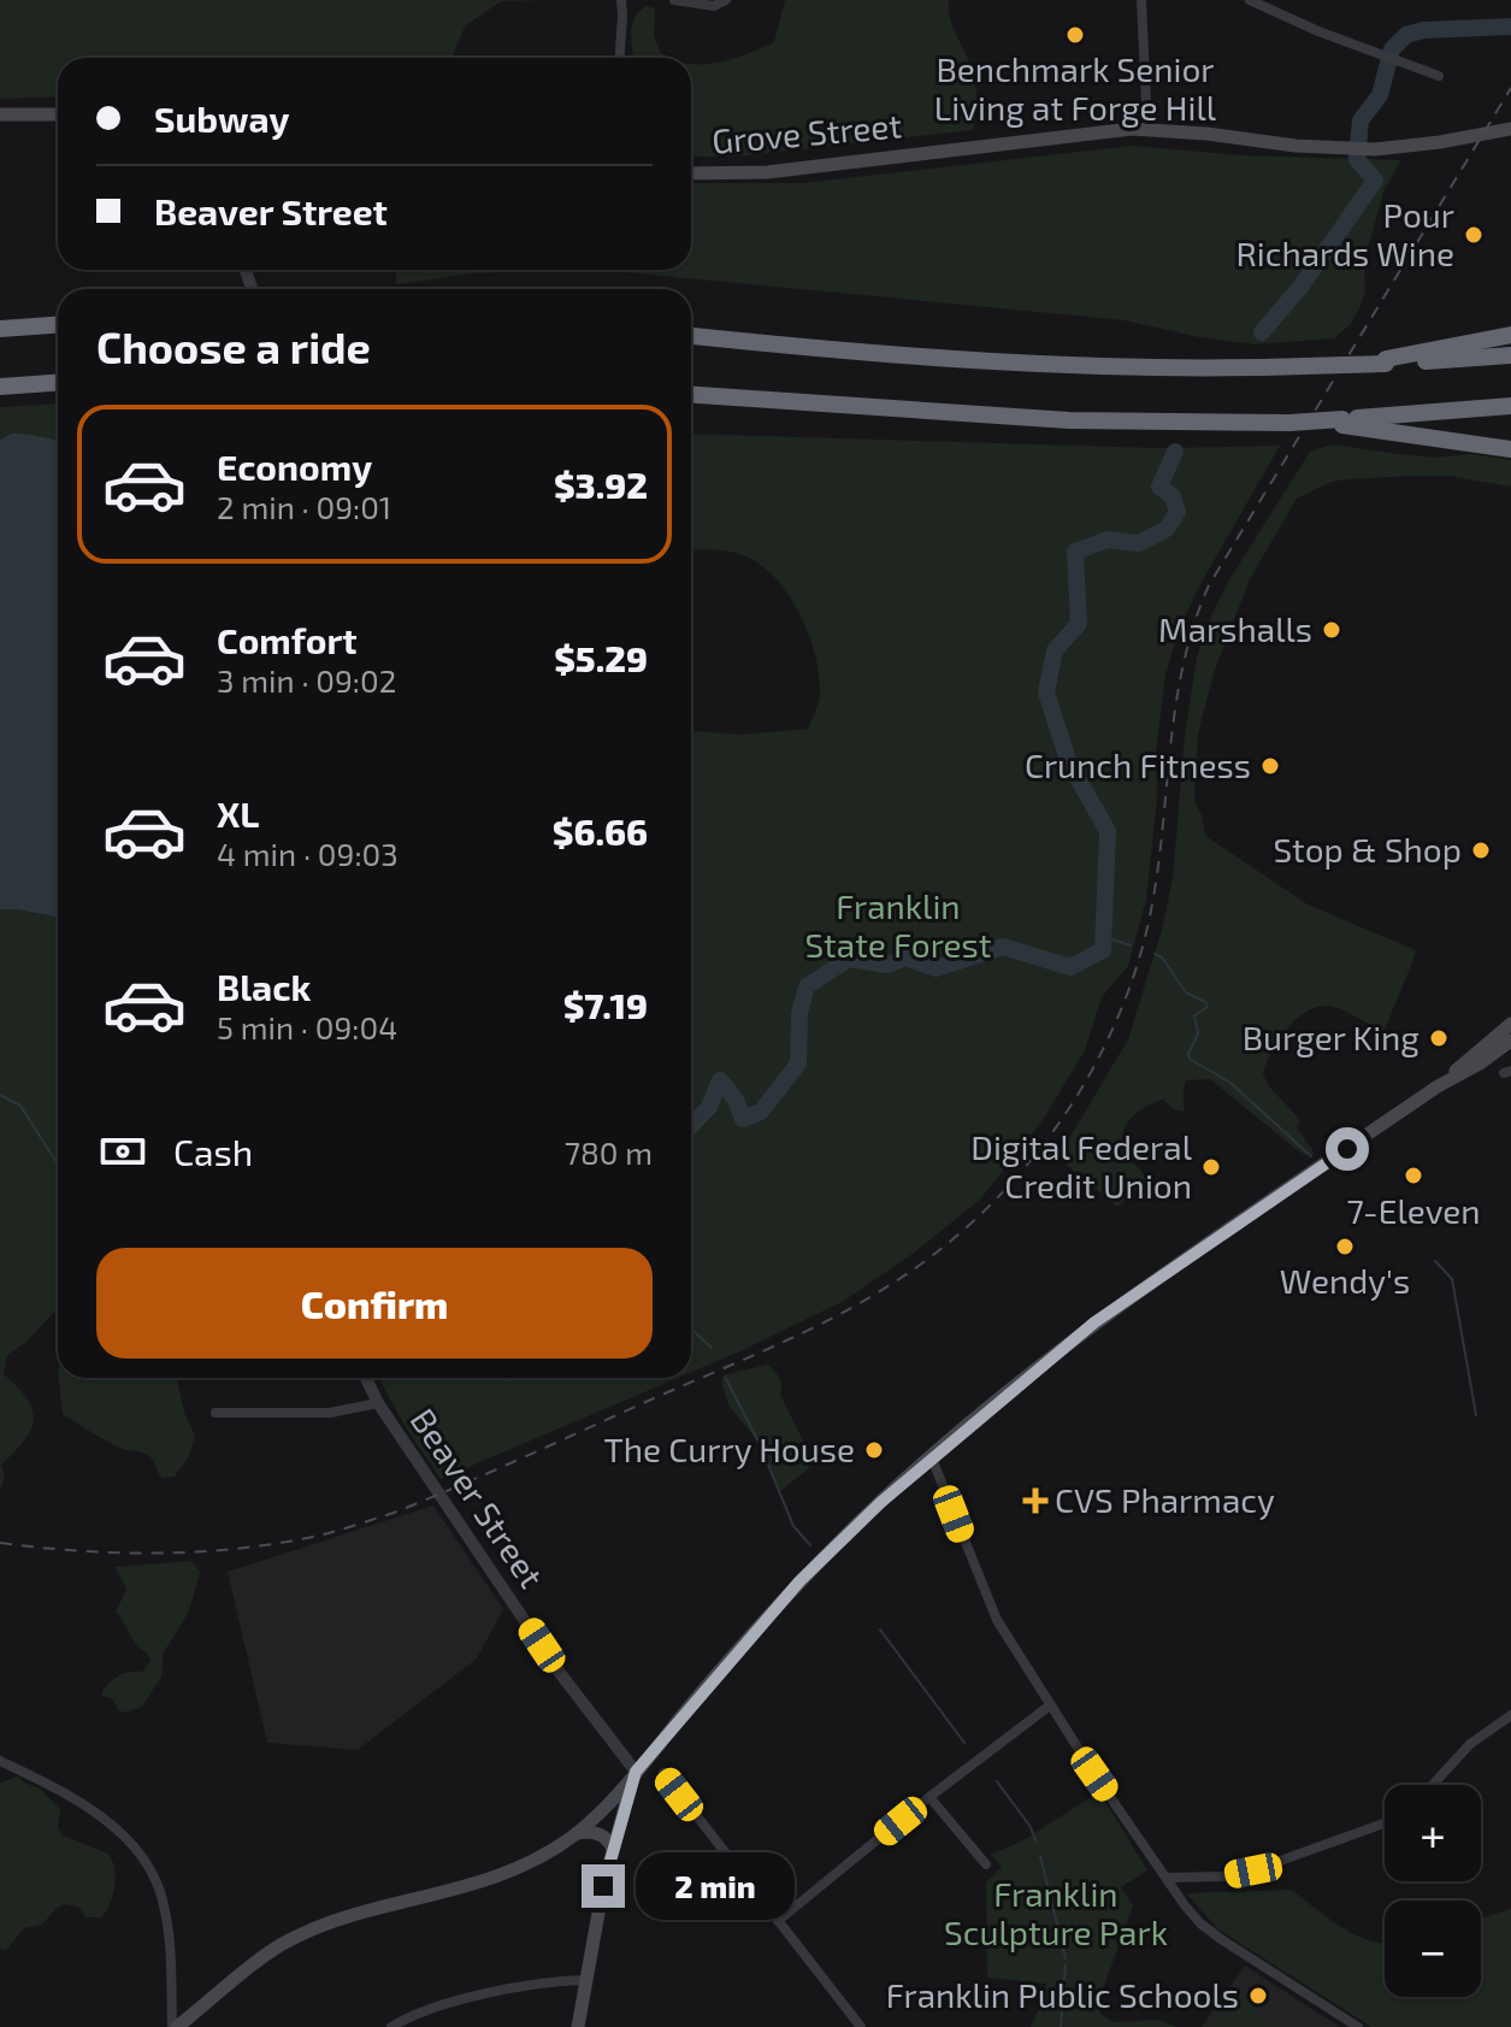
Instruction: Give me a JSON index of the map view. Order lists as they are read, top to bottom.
{
  "streets": {
    "main road": ["Grove Street"],
    "street": ["Beaver Street"]
  },
  "parks": ["Franklin State Forest", "Franklin Sculpture Park"],
  "places": {
    "other": [
      "Benchmark Senior Living at Forge Hill",
      "Pour Richards Wine",
      "Marshalls",
      "Crunch Fitness",
      "Stop & Shop",
      "Burger King",
      "Digital Federal Credit Union",
      "7-Eleven",
      "Wendy's",
      "The Curry House",
      "Franklin Public Schools"
    ],
    "health": ["CVS Pharmacy"]
  },
  "page": {
    "banner": ["Subway", "Beaver Street"],
    "heading": "Choose a ride",
    "list": [
      {
        "name": "Economy",
        "note": "2 min · 09:01",
        "value": "$3.92"
      },
      {
        "name": "Comfort",
        "note": "3 min · 09:02",
        "value": "$5.29"
      },
      {
        "name": "XL",
        "note": "4 min · 09:03",
        "value": "$6.66"
      },
      {
        "name": "Black",
        "note": "5 min · 09:04",
        "value": "$7.19"
      }
    ],
    "pay": ["Cash", "780 m"],
    "buttons": "Confirm",
    "map_buttons": ["+", "−"],
    "bubble": "2 min"
  }
}
